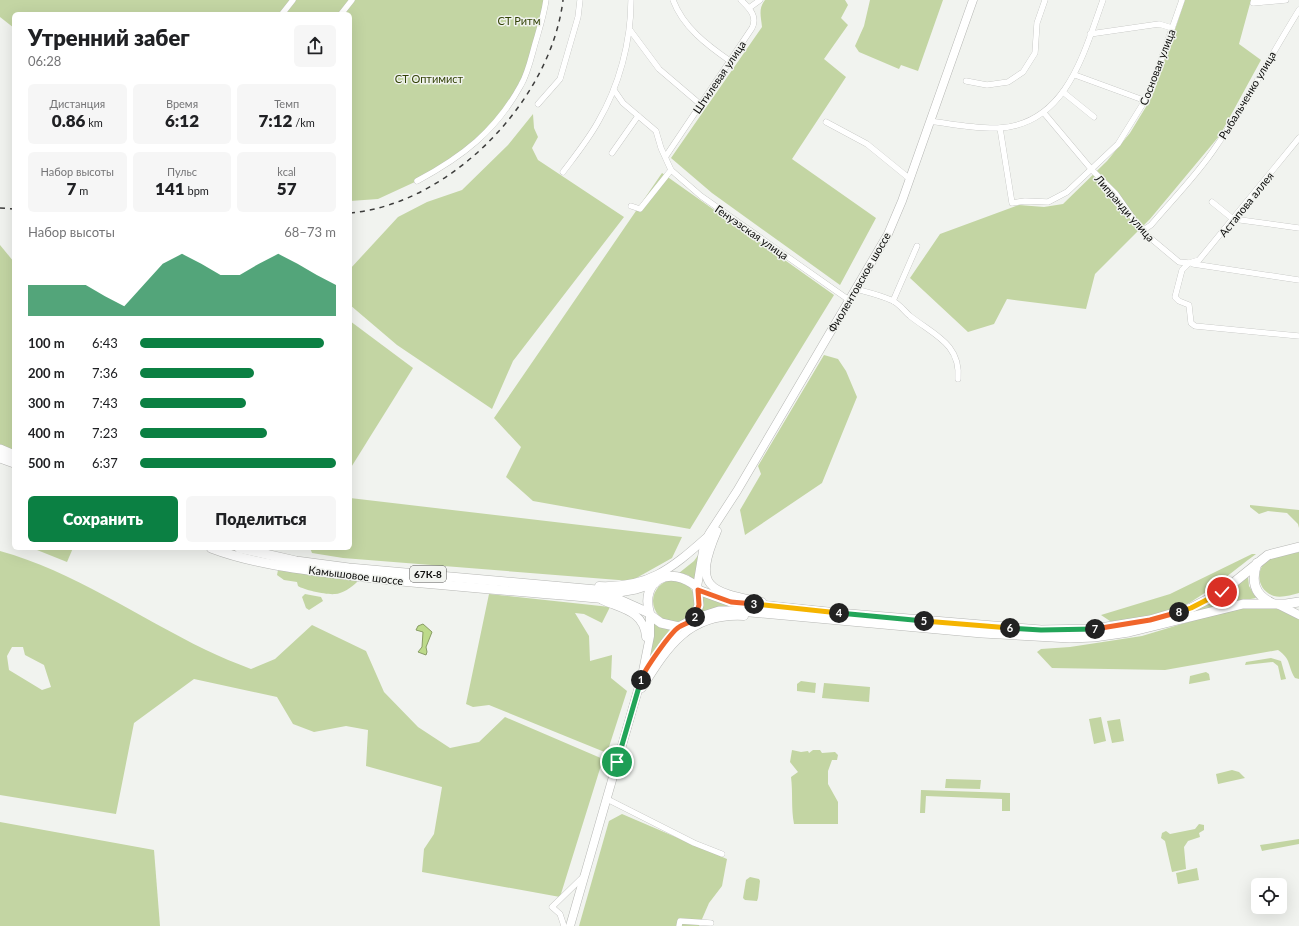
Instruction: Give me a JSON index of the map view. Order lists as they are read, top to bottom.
{
  "streets": {
    "main road": ["Фиолентовское шоссе", "67К-8", "Камышовое шоссе"],
    "street": [
      "Сосновая улица",
      "Штилевая улица",
      "Рыбальченко улица",
      "Астапова аллея",
      "Липранди улица",
      "Генуэзская улица"
    ]
  },
  "crossings": [
    ["Сосновая улица", "Липранди улица"],
    ["Штилевая улица", "Генуэзская улица"],
    ["Рыбальченко улица", "Липранди улица"],
    ["Астапова аллея", "Липранди улица"],
    ["Генуэзская улица", "Фиолентовское шоссе"],
    ["Фиолентовское шоссе", "67К-8"],
    ["Фиолентовское шоссе", "Камышовое шоссе"],
    ["67К-8", "Камышовое шоссе"]
  ],
  "parks": ["СТ Ритм", "СТ Оптимист"],
  "page": {
    "heading": ["Утренний забег", "06:28"],
    "stats": [
      ["Дистанция", "0.86 km"],
      ["Время", "6:12"],
      ["Темп", "7:12 /km"],
      ["Набор высоты", "7 m"],
      ["Пульс", "141 bpm"],
      ["kcal", "57"]
    ],
    "chart": ["Набор высоты", "68–73 m"],
    "list": [
      {
        "name": "100 m",
        "note": "6:43"
      },
      {
        "name": "200 m",
        "note": "7:36"
      },
      {
        "name": "300 m",
        "note": "7:43"
      },
      {
        "name": "400 m",
        "note": "7:23"
      },
      {
        "name": "500 m",
        "note": "6:37"
      }
    ],
    "buttons": ["Сохранить", "Поделиться"],
    "pins": [
      "3",
      "8",
      "4",
      "2",
      "5",
      "6",
      "7",
      "1"
    ]
  }
}
